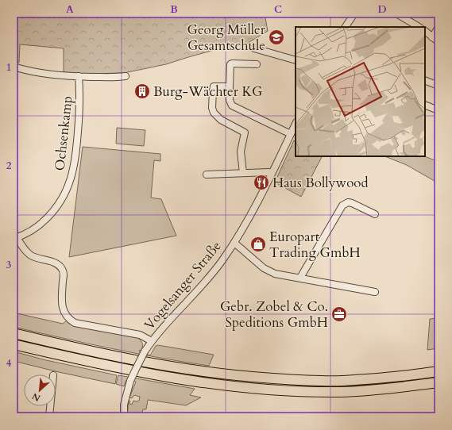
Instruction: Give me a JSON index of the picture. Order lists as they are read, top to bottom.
{
  "streets": {
    "street": ["Ochsenkamp", "Vogelsanger Straße"]
  },
  "crossings": [
    ["Ochsenkamp", "Vogelsanger Straße"]
  ],
  "places": {
    "school or university": ["Georg Müller Gesamtschule"],
    "building": ["Burg-Wächter KG"],
    "restaurant": ["Haus Bollywood"],
    "shop": ["Europart Trading GmbH"],
    "office": ["Gebr. Zobel & Co. Speditions GmbH"]
  },
  "north": "bottom left",
  "grid": {
    "columns": [
      "A",
      "B",
      "C",
      "D"
    ],
    "rows": [
      "1",
      "2",
      "3",
      "4"
    ]
  }
}
